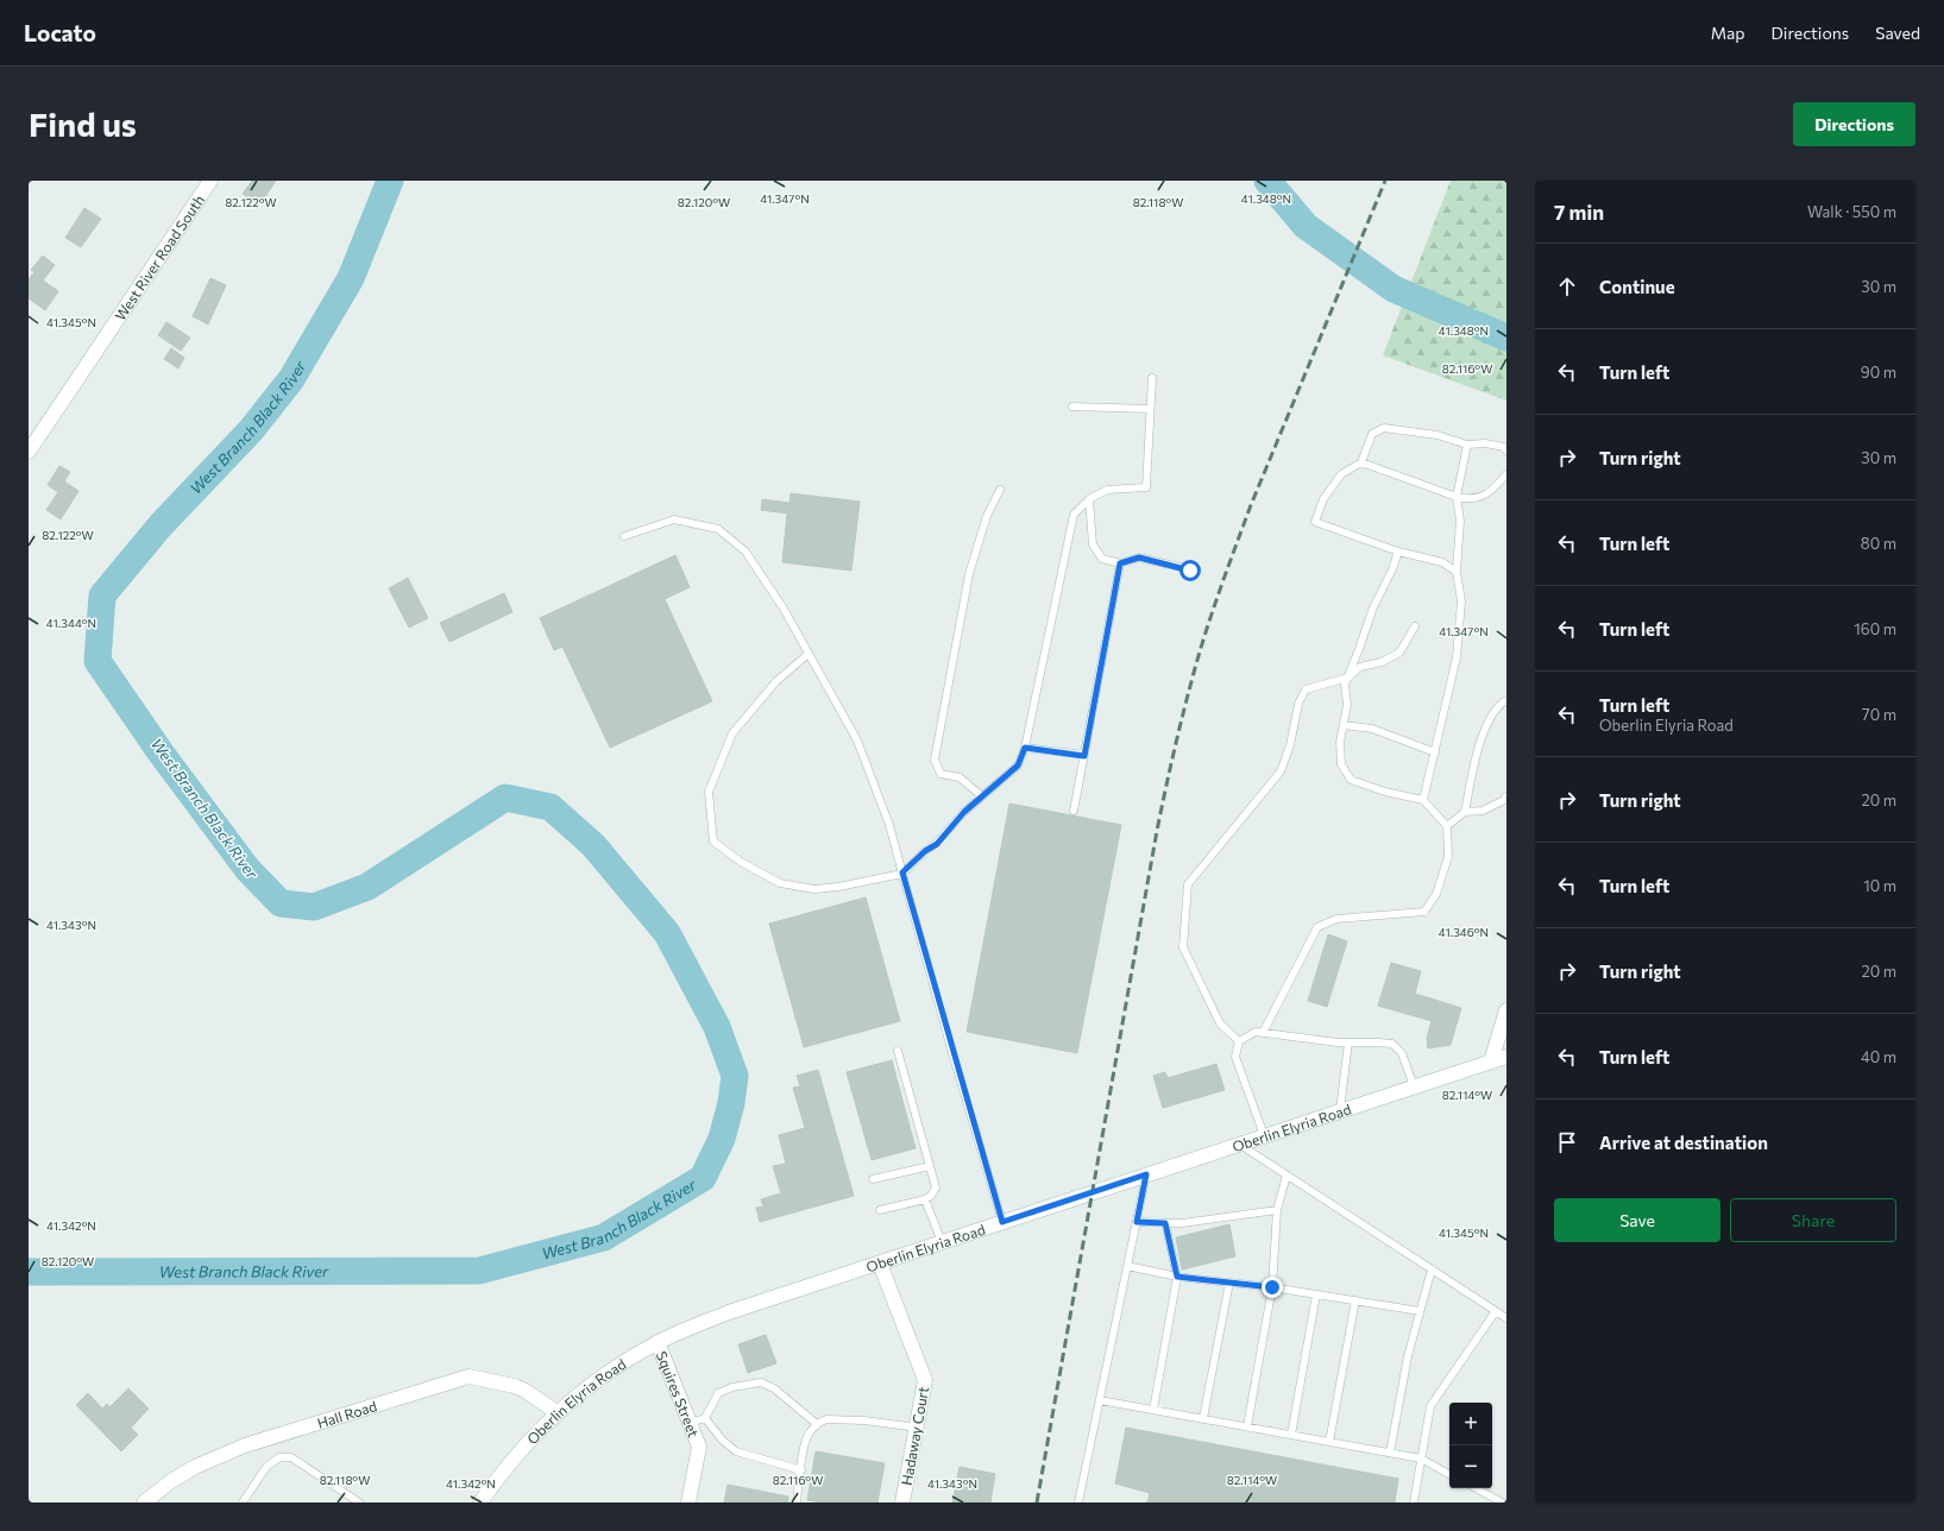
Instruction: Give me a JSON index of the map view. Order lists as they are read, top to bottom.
{
  "streets": {
    "main road": [
      "West River Road South",
      "Oberlin Elyria Road",
      "Squires Street",
      "Hall Road",
      "Hadaway Court"
    ]
  },
  "crossings": [
    ["Oberlin Elyria Road", "Squires Street"],
    ["Oberlin Elyria Road", "Hall Road"],
    ["Oberlin Elyria Road", "Hadaway Court"]
  ],
  "water": ["West Branch Black River"],
  "page": {
    "header": "Locato",
    "nav": ["Map", "Directions", "Saved"],
    "buttons": [
      "Directions",
      ["Save", "Share"]
    ],
    "title": "Find us",
    "heading": ["7 min", "Walk · 550 m"],
    "list": [
      ["Continue", "30 m"],
      ["Turn left", "90 m"],
      ["Turn right", "30 m"],
      ["Turn left", "80 m"],
      ["Turn left", "160 m"],
      ["Turn left", "Oberlin Elyria Road", "70 m"],
      ["Turn right", "20 m"],
      ["Turn left", "10 m"],
      ["Turn right", "20 m"],
      ["Turn left", "40 m"],
      "Arrive at destination"
    ],
    "map_buttons": ["+", "−"]
  },
  "coordinates": [
    "41.347°N",
    "41.348°N",
    "82.122°W",
    "82.120°W",
    "82.118°W",
    "41.345°N",
    "82.116°W",
    "41.344°N",
    "41.343°N",
    "41.346°N",
    "82.114°W",
    "41.342°N"
  ]
}
